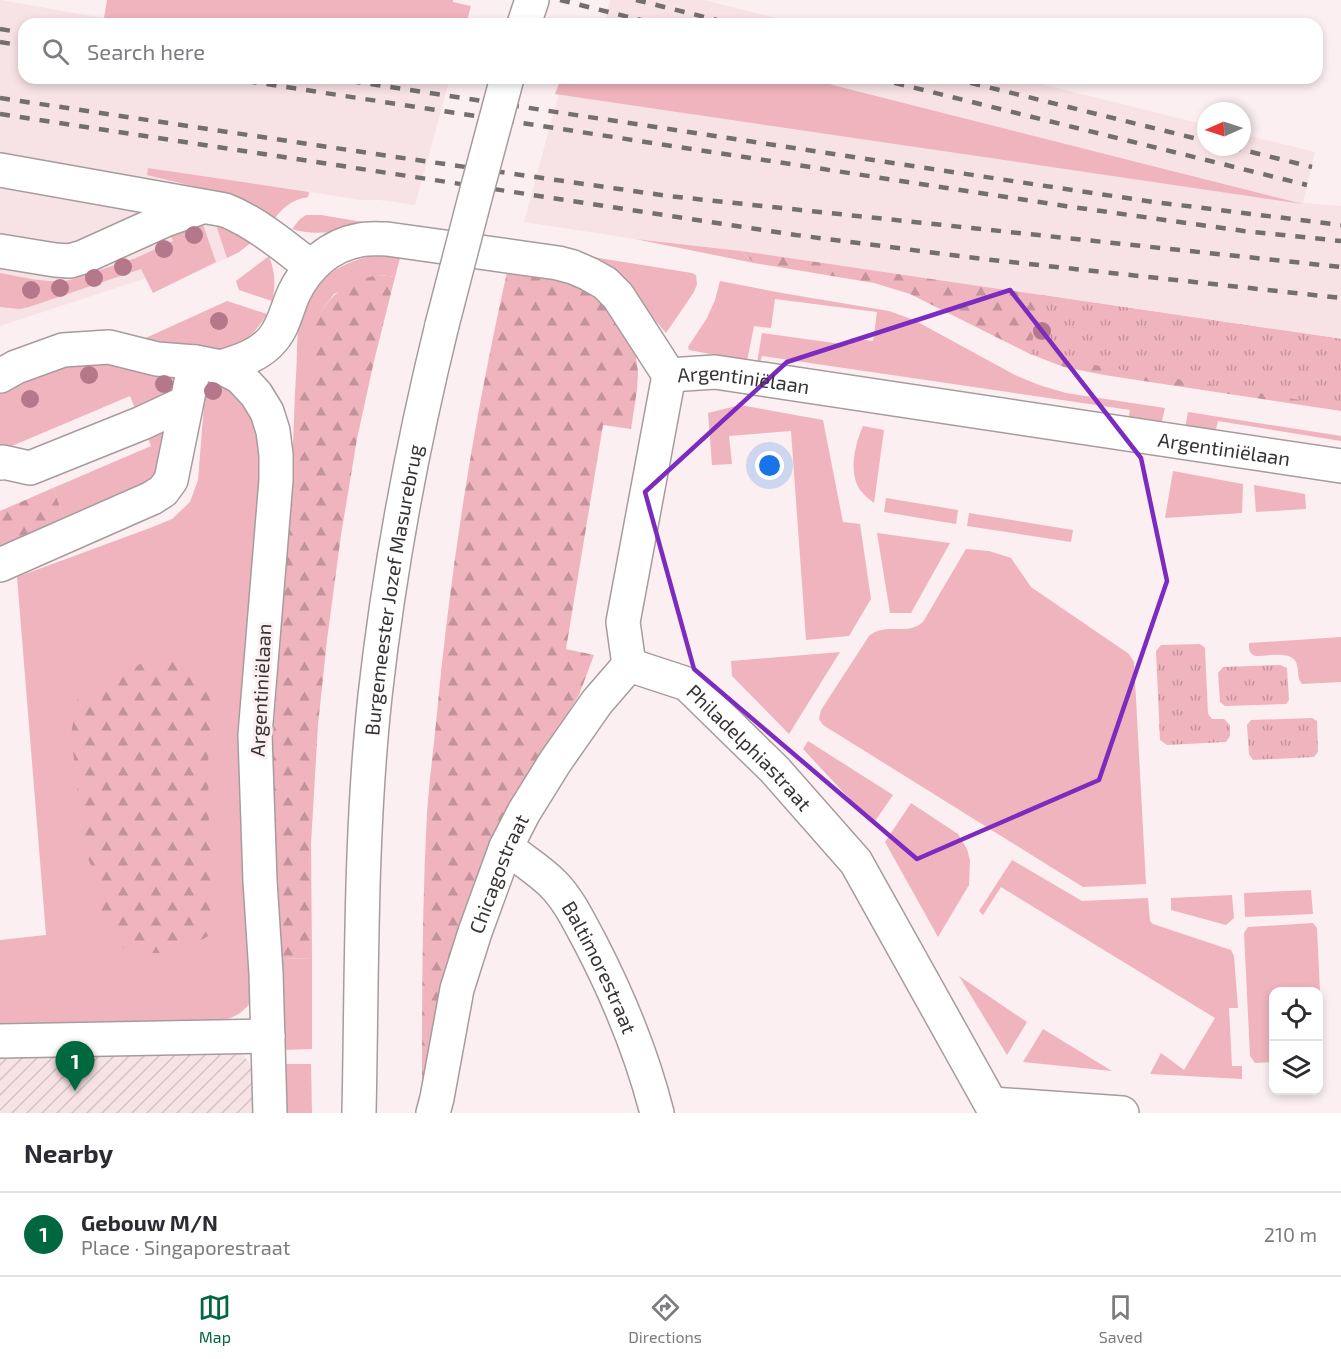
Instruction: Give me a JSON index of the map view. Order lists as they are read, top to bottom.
{
  "streets": {
    "street": [
      "Argentiniëlaan",
      "Burgemeester Jozef Masurebrug",
      "Philadelphiastraat",
      "Chicagostraat",
      "Baltimorestraat"
    ]
  },
  "crossings": [
    ["Philadelphiastraat", "Chicagostraat"],
    ["Chicagostraat", "Baltimorestraat"]
  ],
  "north": "left",
  "page": {
    "search": "Search here",
    "pins": "1",
    "heading": "Nearby",
    "list": [
      {
        "mark": "1",
        "name": "Gebouw M/N",
        "note": "Place · Singaporestraat",
        "value": "210 m"
      }
    ],
    "nav": ["Map", "Directions", "Saved"]
  }
}
